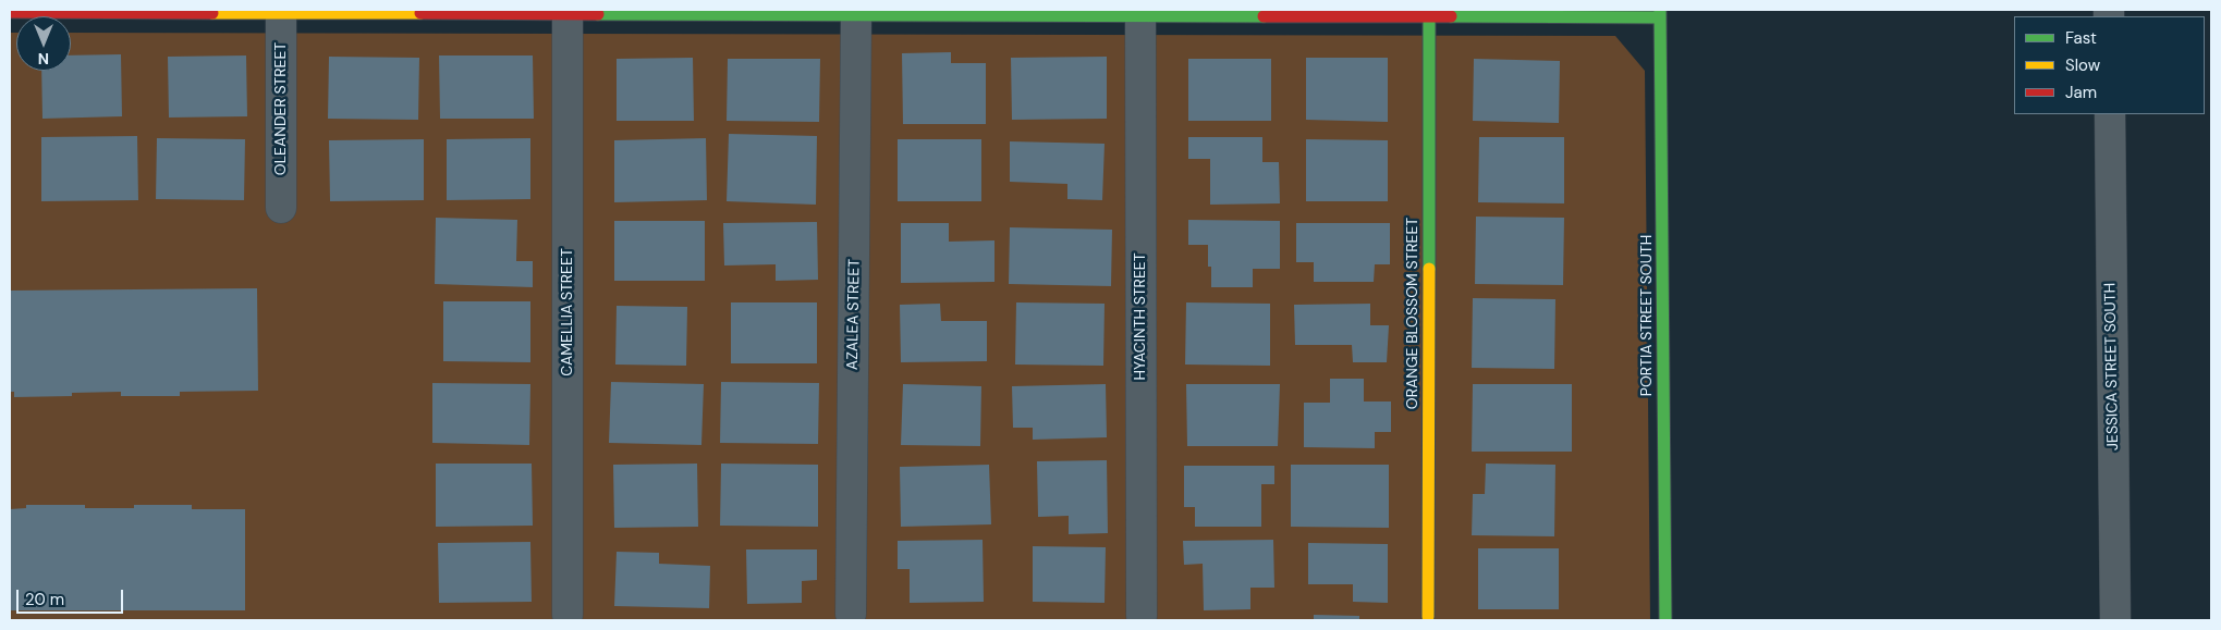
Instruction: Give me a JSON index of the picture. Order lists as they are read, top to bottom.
{
  "streets": {
    "street": [
      "OLEANDER STREET",
      "CAMELLIA STREET",
      "ORANGE BLOSSOM STREET",
      "AZALEA STREET",
      "PORTIA STREET SOUTH",
      "HYACINTH STREET",
      "JESSICA STREET SOUTH"
    ]
  },
  "legend": ["Fast", "Slow", "Jam"],
  "scale_bar": "20 m",
  "north": "bottom"
}
